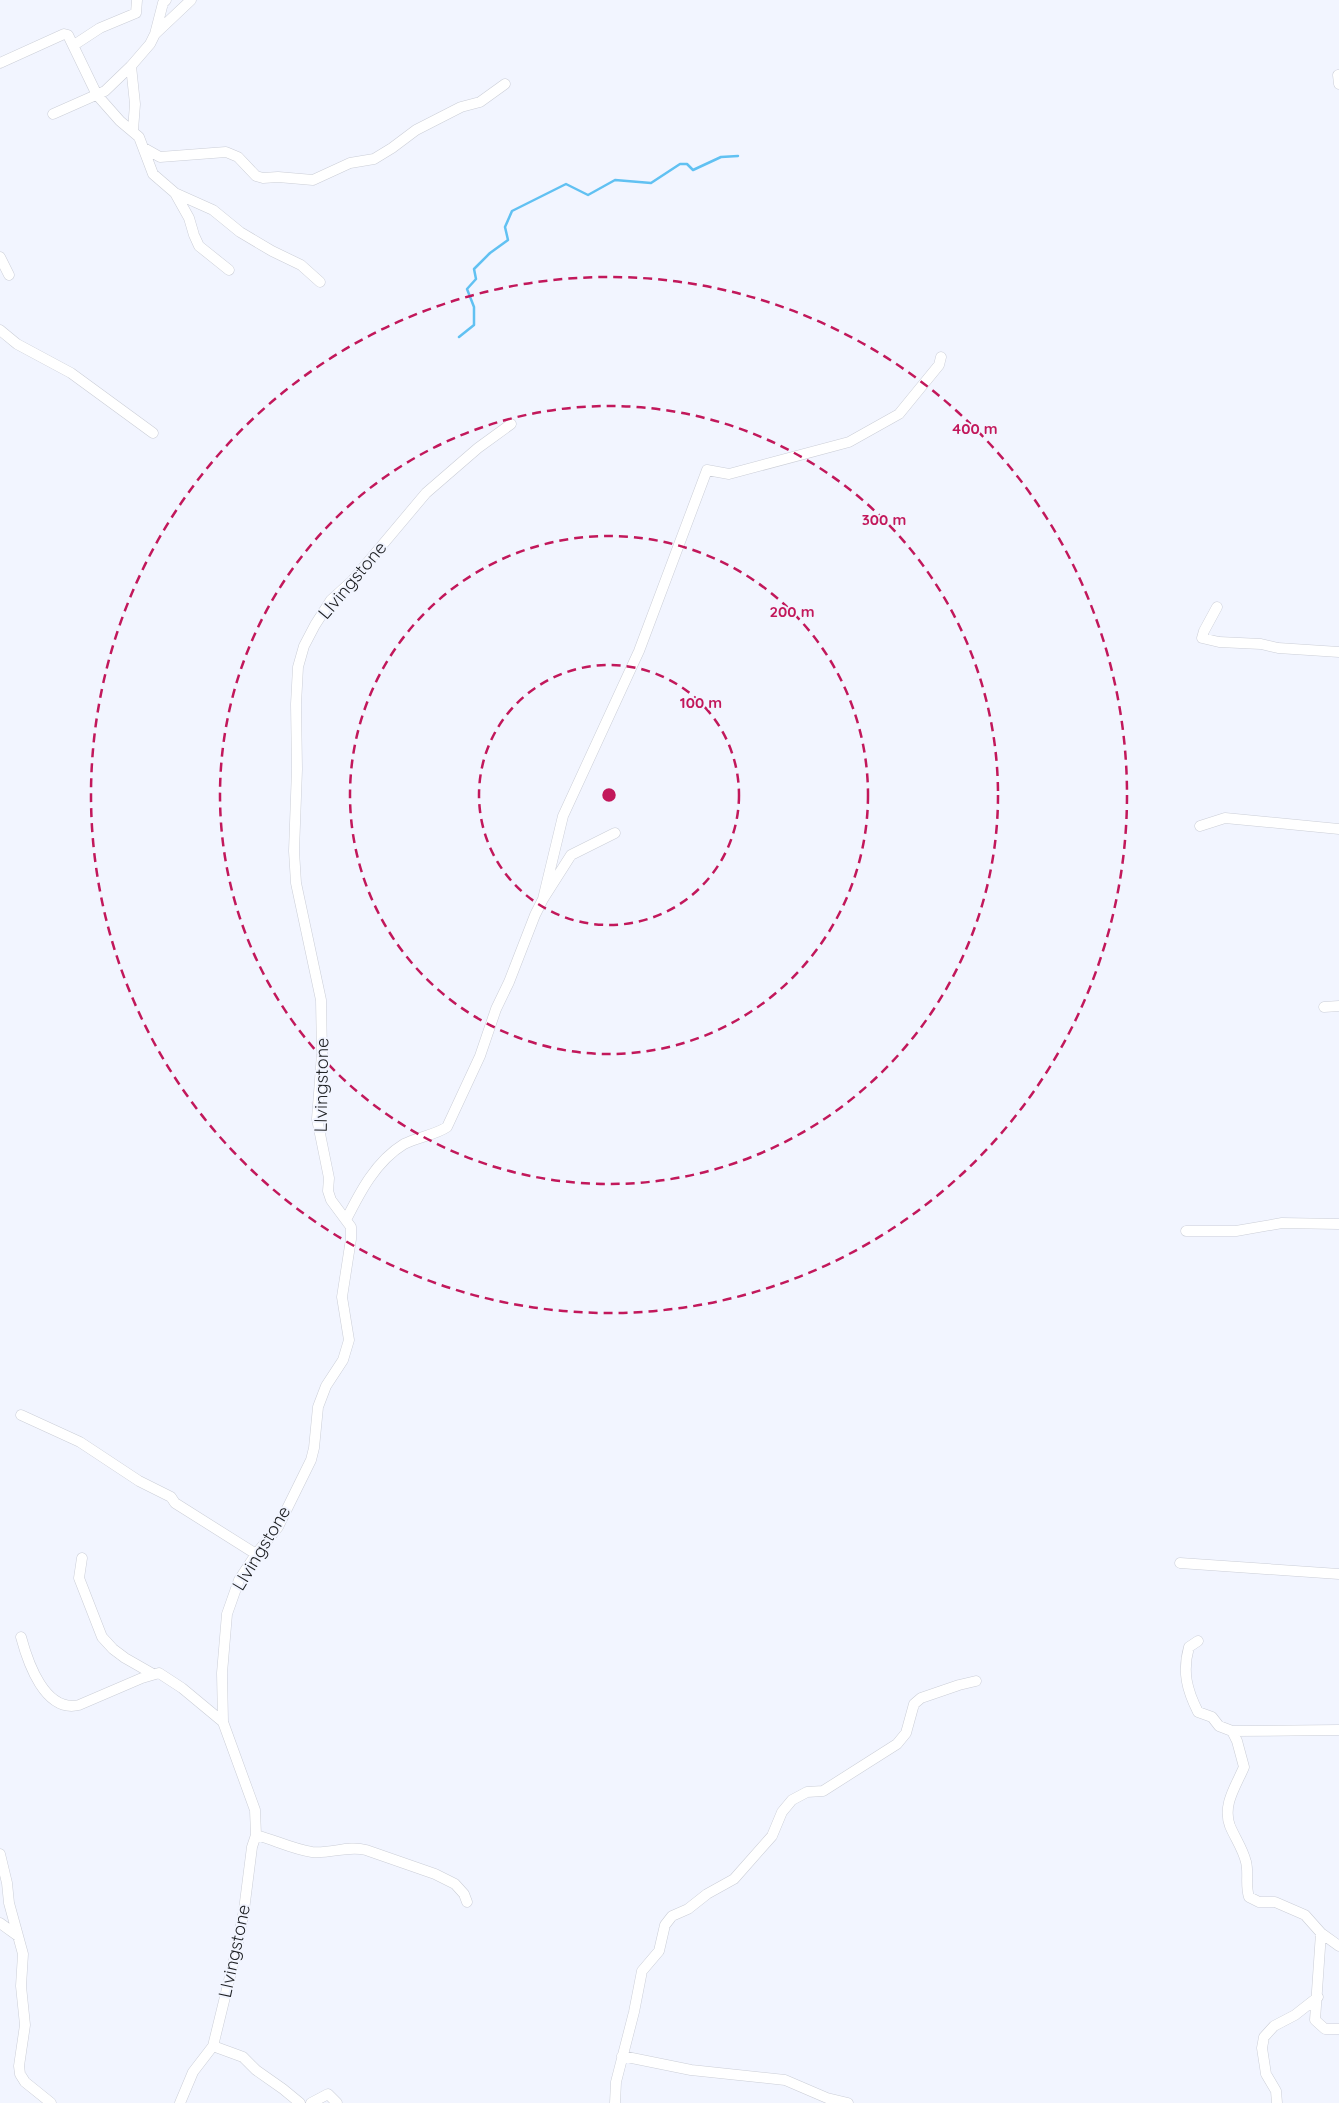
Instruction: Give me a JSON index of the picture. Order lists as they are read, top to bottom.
{
  "streets": {
    "street": ["LIvingstone"]
  },
  "rings": [
    "400 m",
    "300 m",
    "200 m",
    "100 m"
  ]
}
